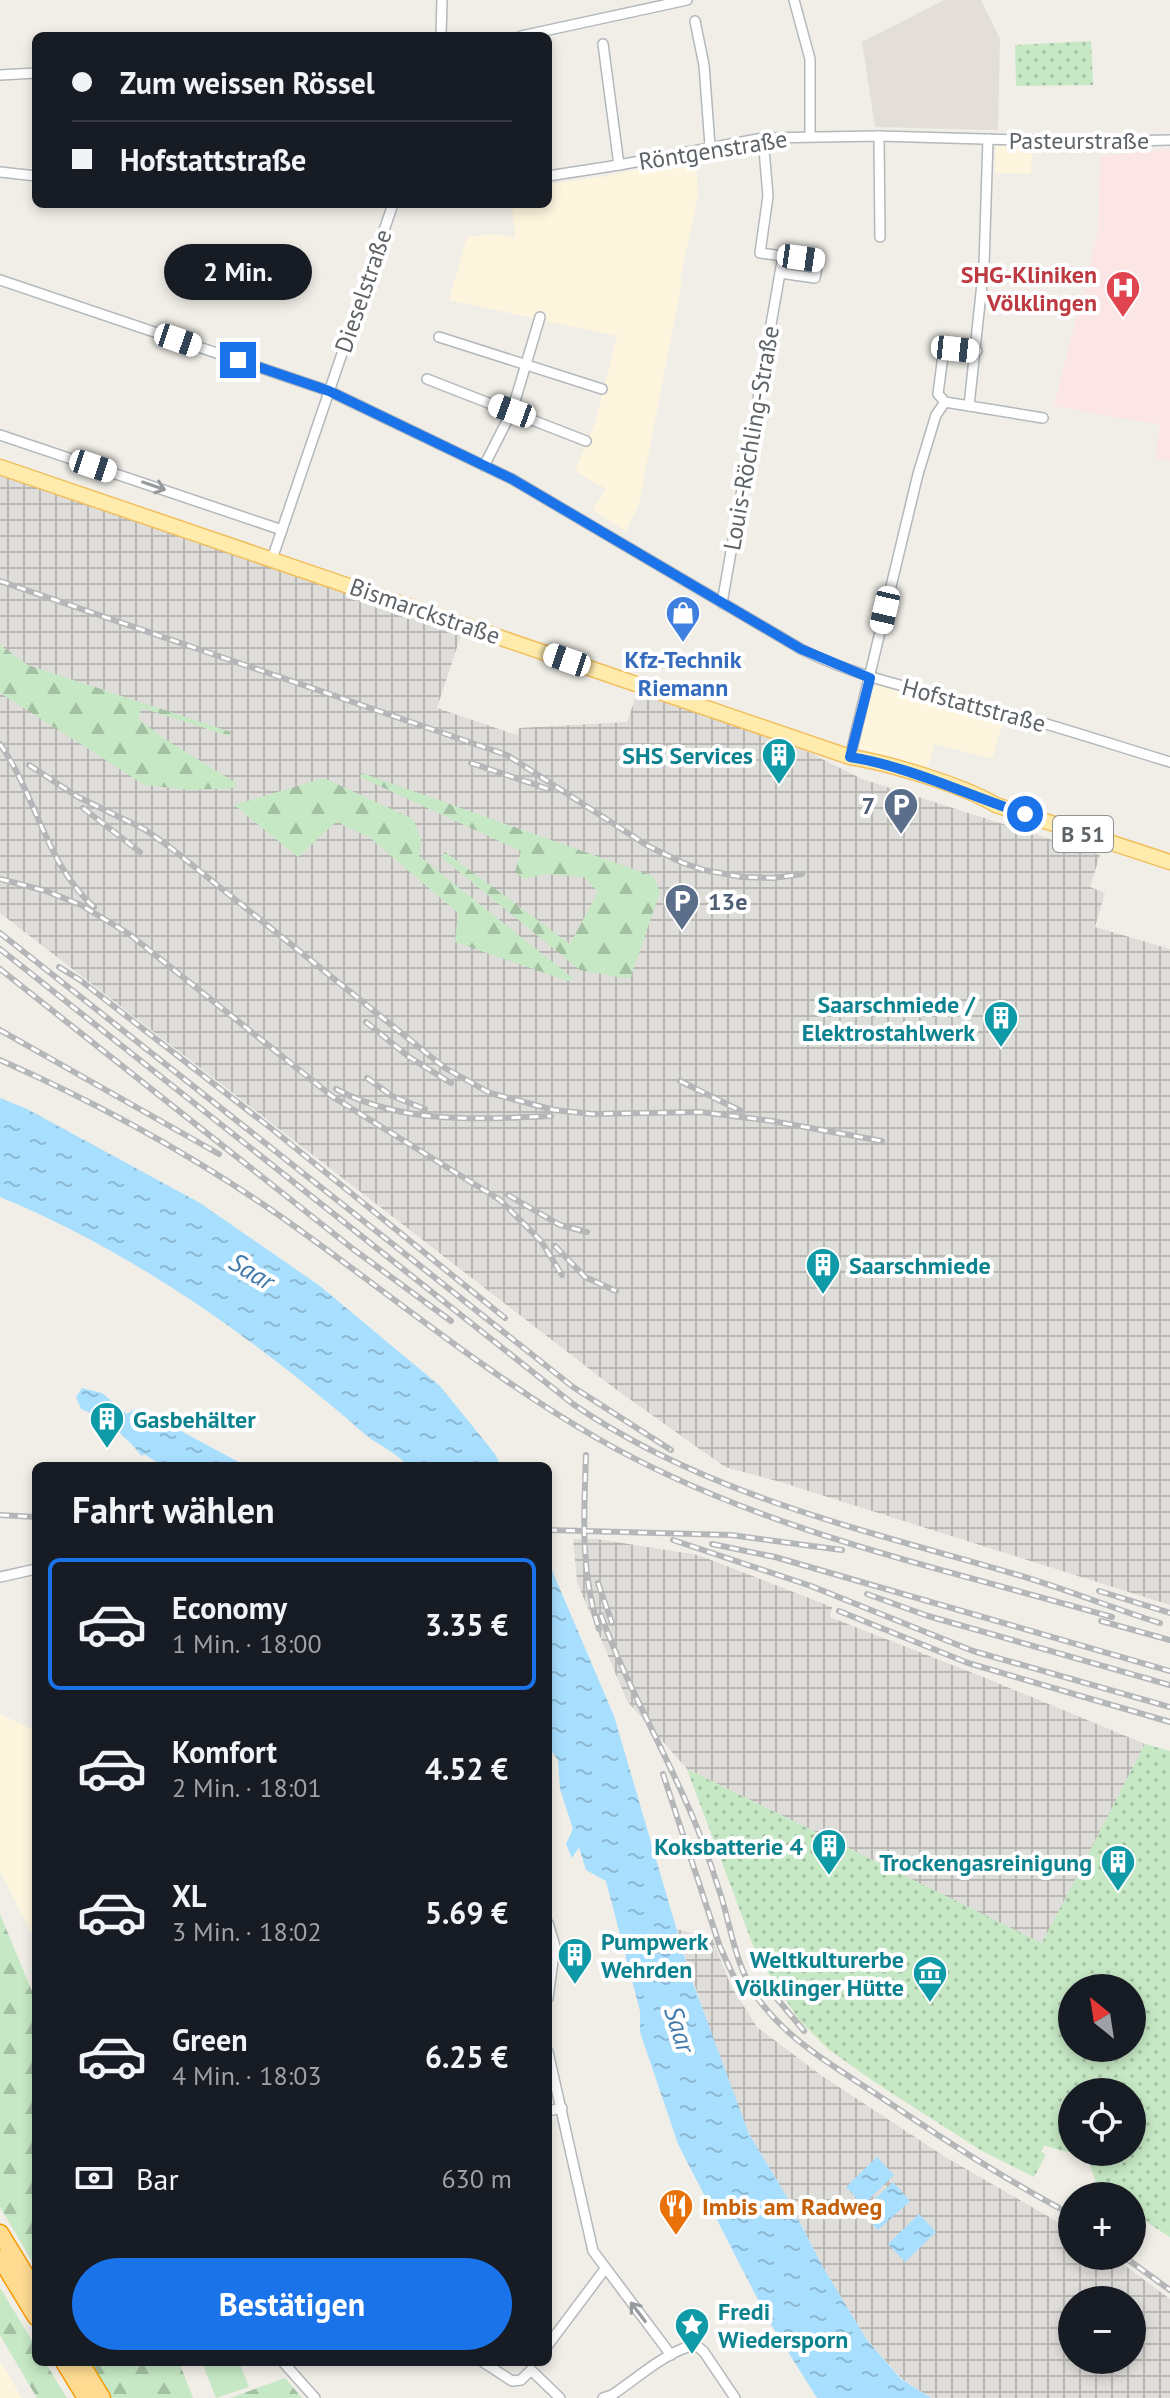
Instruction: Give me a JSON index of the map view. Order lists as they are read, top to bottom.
{
  "streets": {
    "main road": ["Bismarckstraße", "B 51"],
    "street": [
      "Pasteurstraße",
      "Röntgenstraße",
      "Dieselstraße",
      "Louis-Röchling-Straße",
      "Hofstattstraße"
    ]
  },
  "crossings": [
    ["Pasteurstraße", "Röntgenstraße"],
    ["Dieselstraße", "Bismarckstraße"],
    ["Dieselstraße", "Hofstattstraße"],
    ["Louis-Röchling-Straße", "Hofstattstraße"]
  ],
  "water": ["Saar"],
  "places": {
    "hospital": ["SHG-Kliniken Völklingen"],
    "shop": ["Kfz-Technik Riemann"],
    "building": [
      "SHS Services",
      "Saarschmiede / Elektrostahlwerk",
      "Saarschmiede",
      "Gasbehälter",
      "Koksbatterie 4",
      "Trockengasreinigung",
      "Pumpwerk Wehrden"
    ],
    "parking": ["7", "13e"],
    "museum": ["Weltkulturerbe Völklinger Hütte"],
    "restaurant": ["Imbis am Radweg"],
    "place": ["Fredi Wiedersporn"]
  },
  "north": "top left",
  "page": {
    "banner": ["Zum weissen Rössel", "Hofstattstraße"],
    "bubble": "2 Min.",
    "heading": "Fahrt wählen",
    "list": [
      {
        "name": "Economy",
        "note": "1 Min. · 18:00",
        "value": "3.35 €"
      },
      {
        "name": "Komfort",
        "note": "2 Min. · 18:01",
        "value": "4.52 €"
      },
      {
        "name": "XL",
        "note": "3 Min. · 18:02",
        "value": "5.69 €"
      },
      {
        "name": "Green",
        "note": "4 Min. · 18:03",
        "value": "6.25 €"
      }
    ],
    "map_buttons": ["+", "−"],
    "pay": ["Bar", "630 m"],
    "buttons": "Bestätigen"
  }
}
